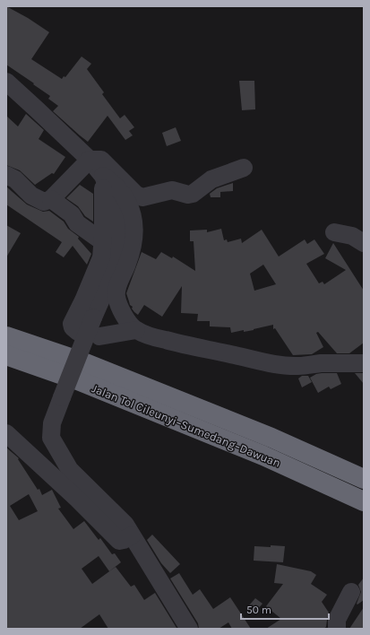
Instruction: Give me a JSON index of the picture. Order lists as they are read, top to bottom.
{
  "streets": {
    "highway": ["Jalan Tol Cileunyi–Sumedang–Dawuan"]
  },
  "scale_bar": "50 m"
}
